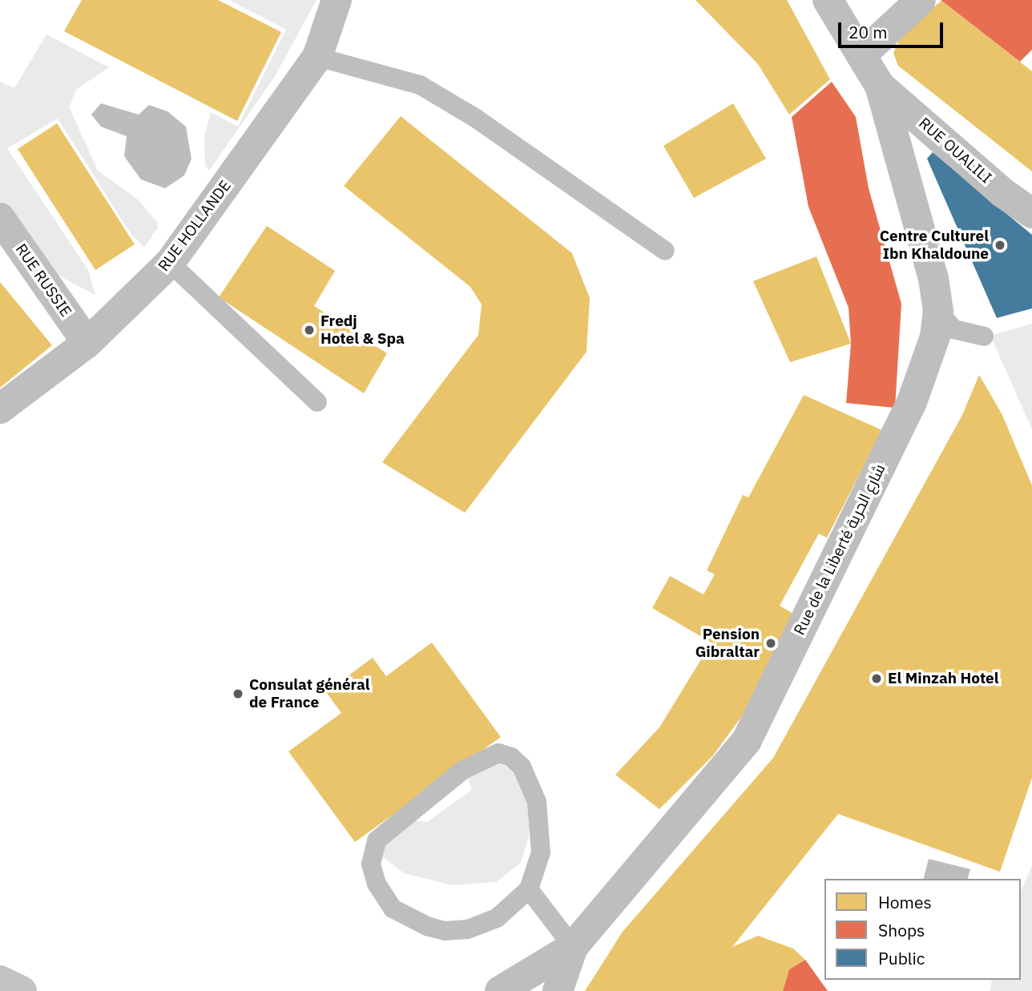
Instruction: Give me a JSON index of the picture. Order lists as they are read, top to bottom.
{
  "streets": {
    "street": [
      "RUE OUALILI",
      "RUE HOLLANDE",
      "RUE RUSSIE",
      "Rue de la Liberté شارع الحرية"
    ]
  },
  "crossings": [
    ["RUE OUALILI", "Rue de la Liberté شارع الحرية"],
    ["RUE HOLLANDE", "RUE RUSSIE"]
  ],
  "places": [
    "Centre Culturel Ibn Khaldoune",
    "Fredj Hotel & Spa",
    "Pension Gibraltar",
    "El Minzah Hotel",
    "Consulat général de France"
  ],
  "legend": ["Homes", "Shops", "Public"],
  "scale_bar": "20 m"
}
